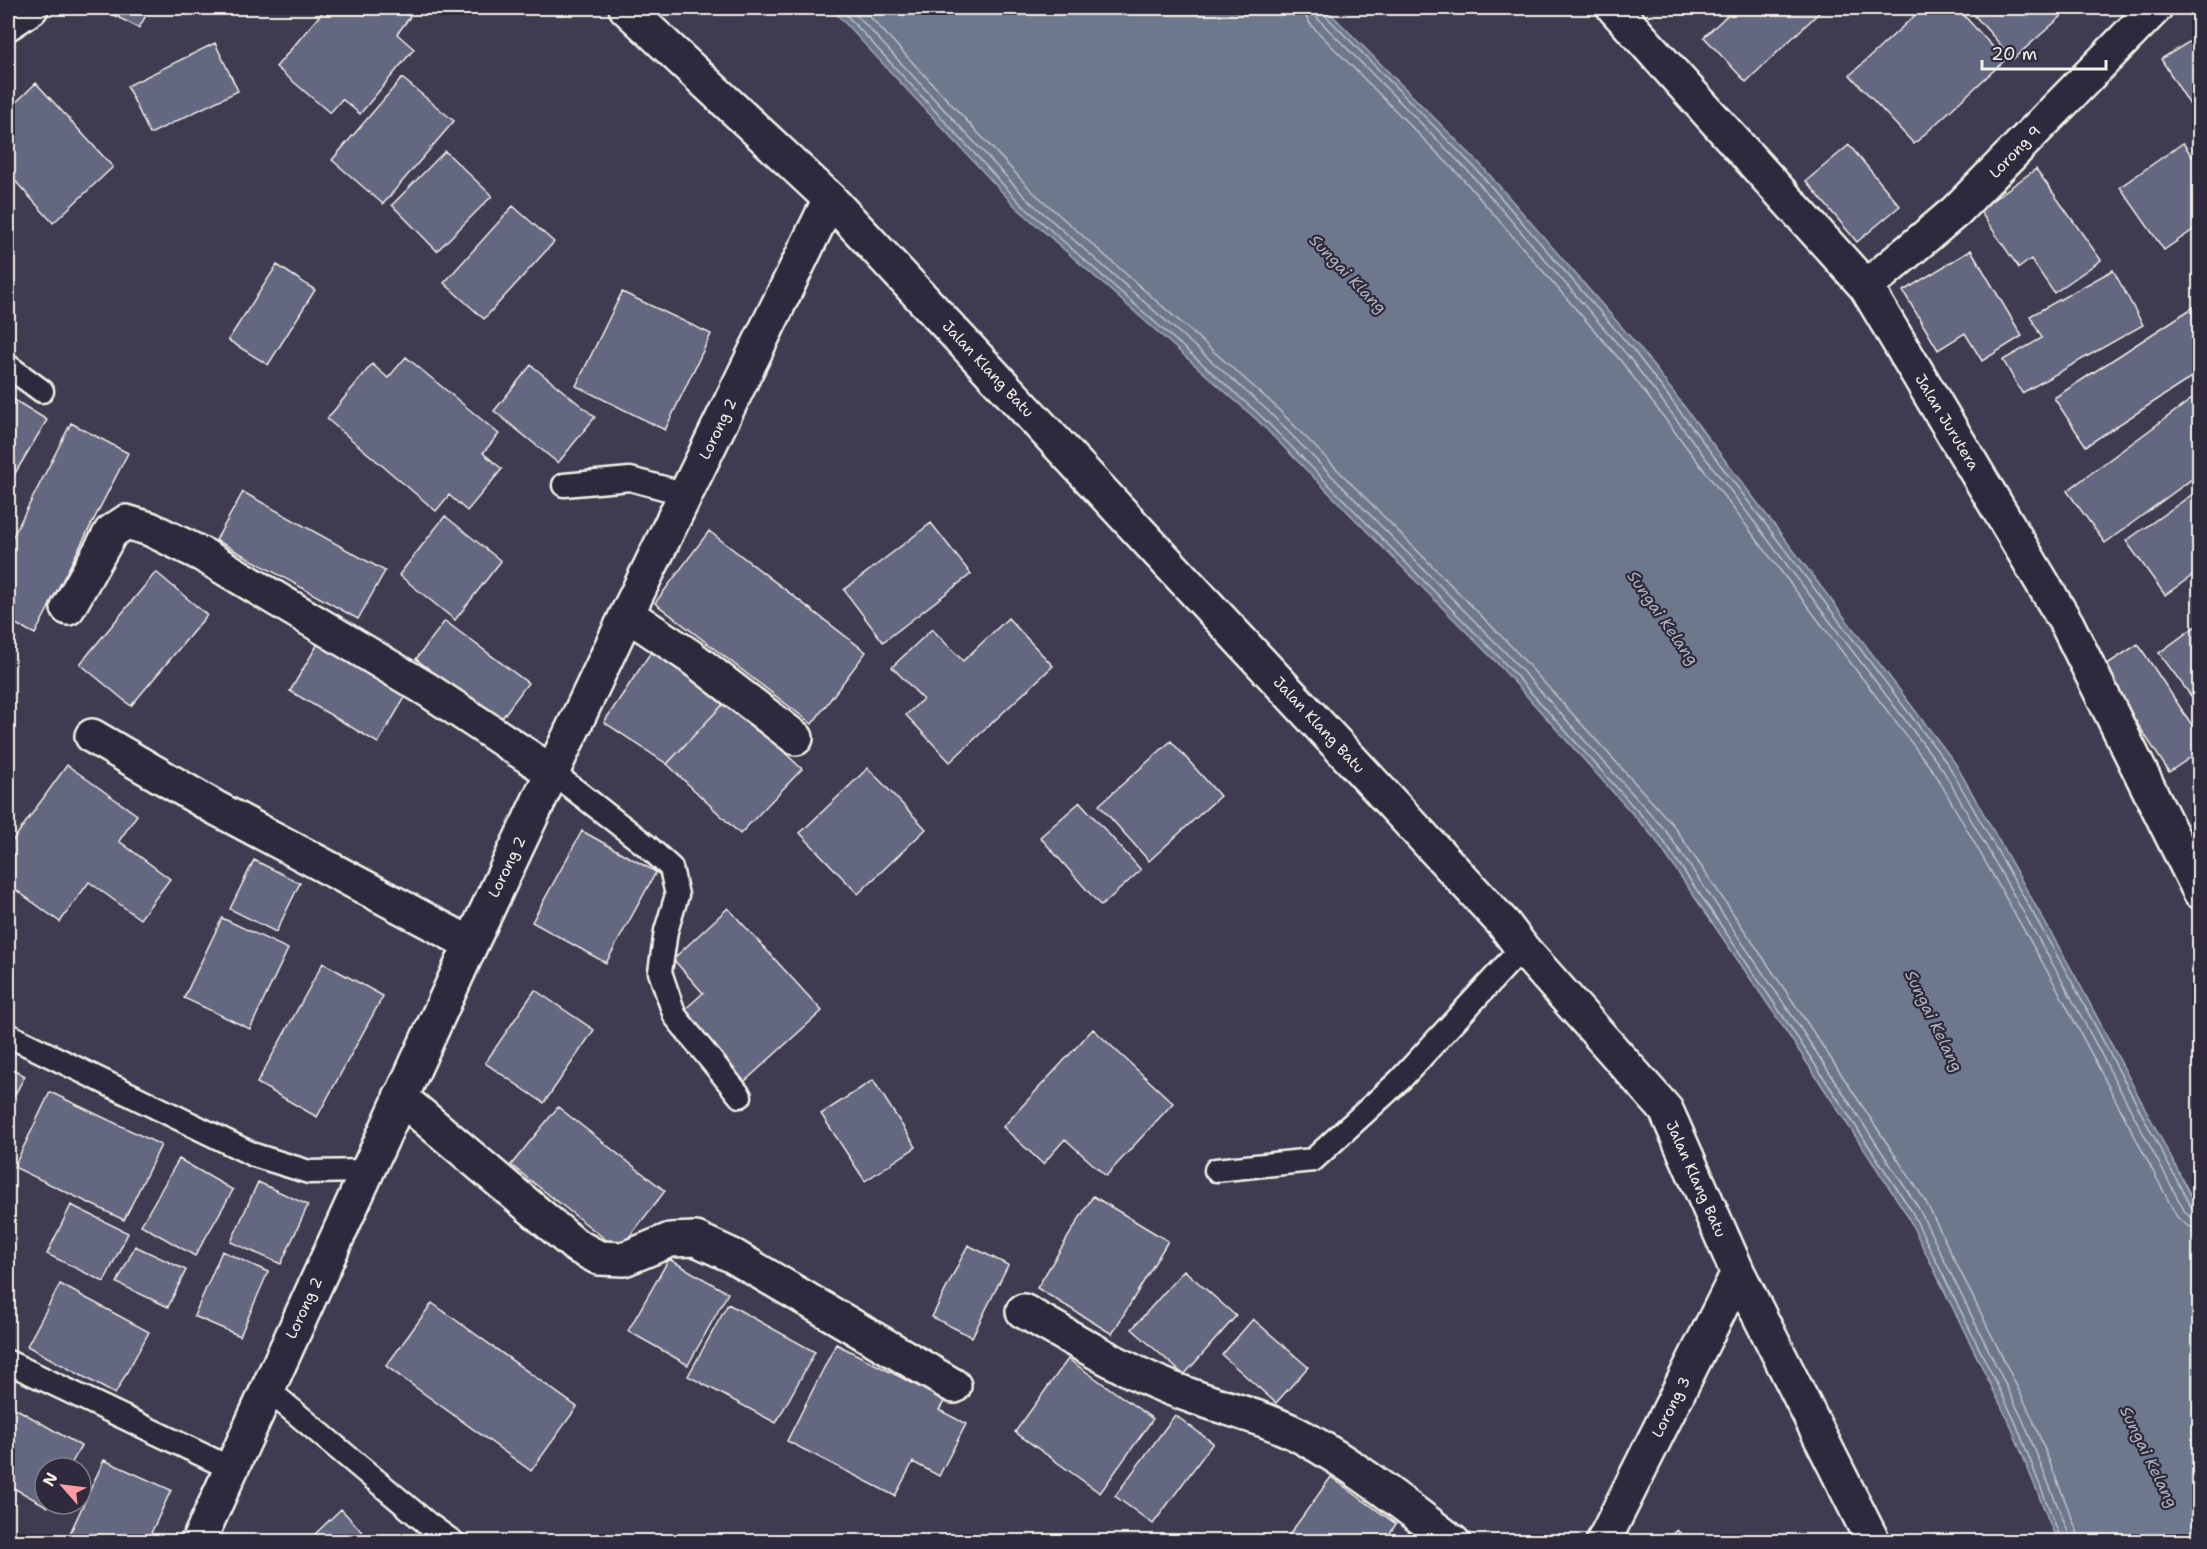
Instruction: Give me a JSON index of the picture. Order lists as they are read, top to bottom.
{
  "streets": {
    "street": [
      "Lorong 9",
      "Jalan Klang Batu",
      "Jalan Jurutera",
      "Lorong 2",
      "Lorong 3"
    ]
  },
  "crossings": [
    ["Lorong 9", "Jalan Jurutera"],
    ["Jalan Klang Batu", "Lorong 2"],
    ["Jalan Klang Batu", "Lorong 3"]
  ],
  "water": ["Sungai Klang", "Sungai Kelang"],
  "scale_bar": "20 m",
  "north": "top left"
}
